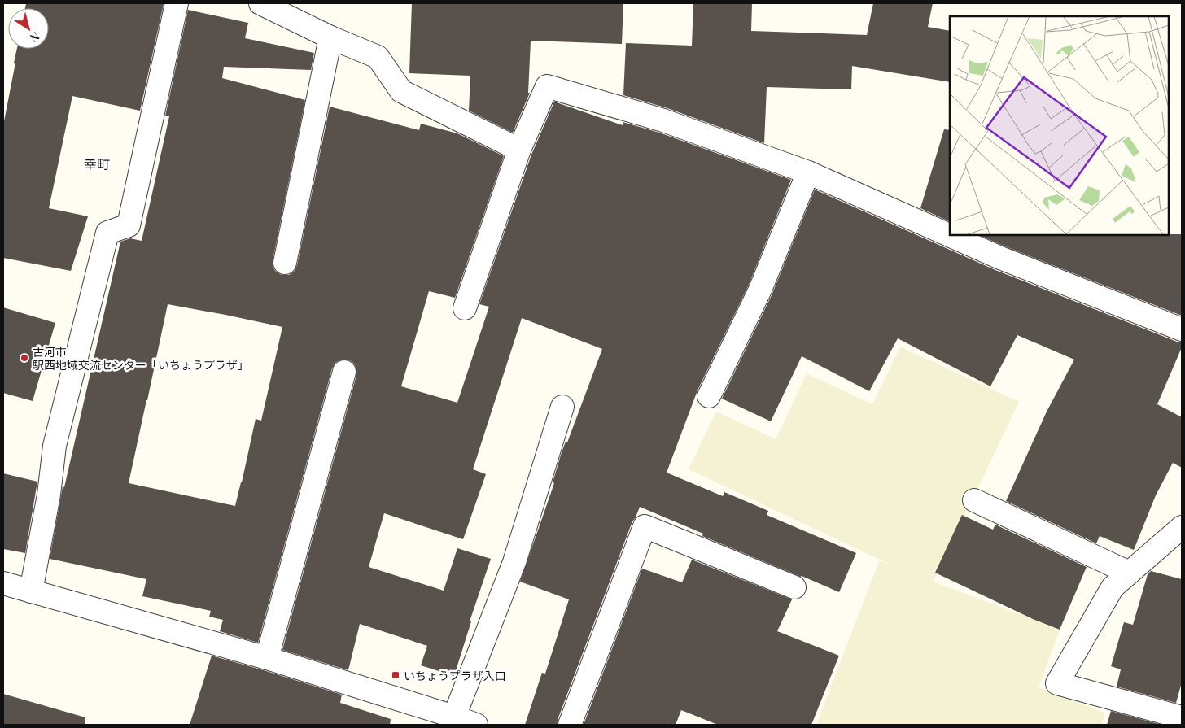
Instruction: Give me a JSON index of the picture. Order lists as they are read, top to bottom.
{
  "districts": ["幸町"],
  "places": {
    "other": ["古河市 駅西地域交流センター「いちょうプラザ」"],
    "transit": ["いちょうプラザ入口"]
  },
  "north": "bottom right"
}
